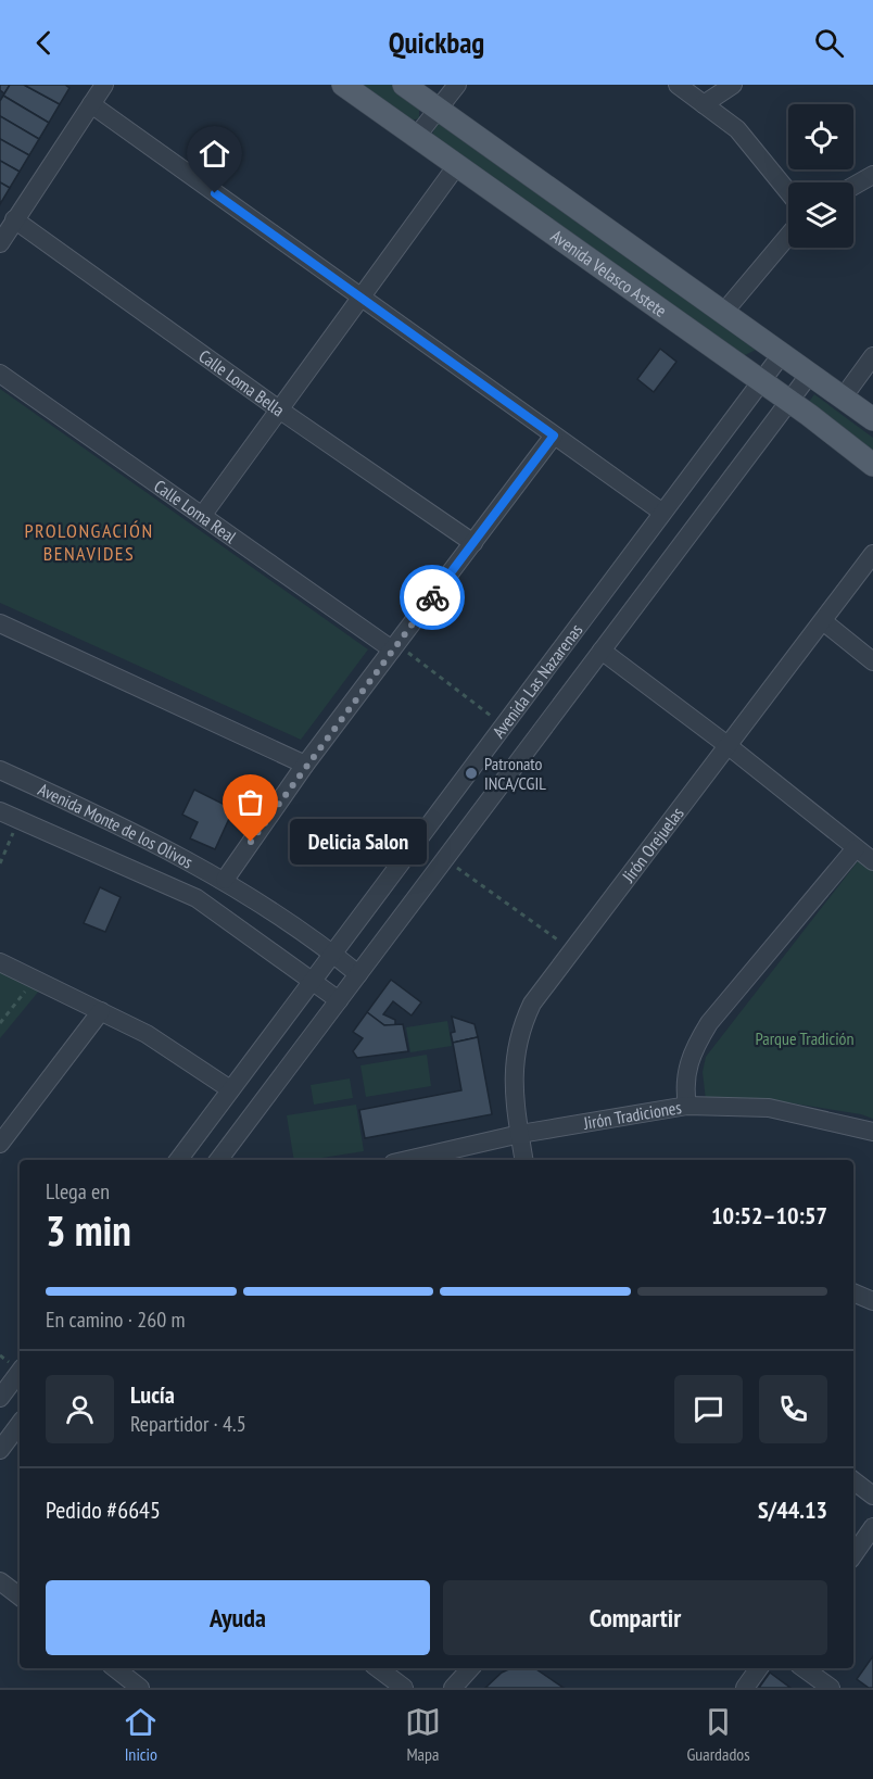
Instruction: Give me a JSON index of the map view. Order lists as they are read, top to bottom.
{
  "streets": {
    "main road": ["Avenida Velasco Astete"],
    "street": [
      "Calle Loma Bella",
      "Calle Loma Real",
      "Avenida Las Nazarenas",
      "Avenida Monte de los Olivos",
      "Jirón Orejuelas",
      "Jirón Tradiciones"
    ]
  },
  "crossings": [
    ["Avenida Velasco Astete", "Avenida Las Nazarenas"],
    ["Avenida Las Nazarenas", "Avenida Monte de los Olivos"],
    ["Jirón Orejuelas", "Jirón Tradiciones"]
  ],
  "districts": ["PROLONGACIÓN BENAVIDES"],
  "parks": ["Parque Tradición"],
  "places": ["Patronato INCA/CGIL", "Delicia Salon"],
  "page": {
    "header": "Quickbag",
    "bubble": "Delicia Salon",
    "heading": ["3 min", "Llega en", "10:52–10:57"],
    "panel": [
      "Lucía",
      "Repartidor · 4.5",
      "Pedido #6645",
      "S/44.13"
    ],
    "bar": "En camino · 260 m",
    "buttons": ["Ayuda", "Compartir"],
    "tabs": ["Inicio", "Mapa", "Guardados"]
  }
}
